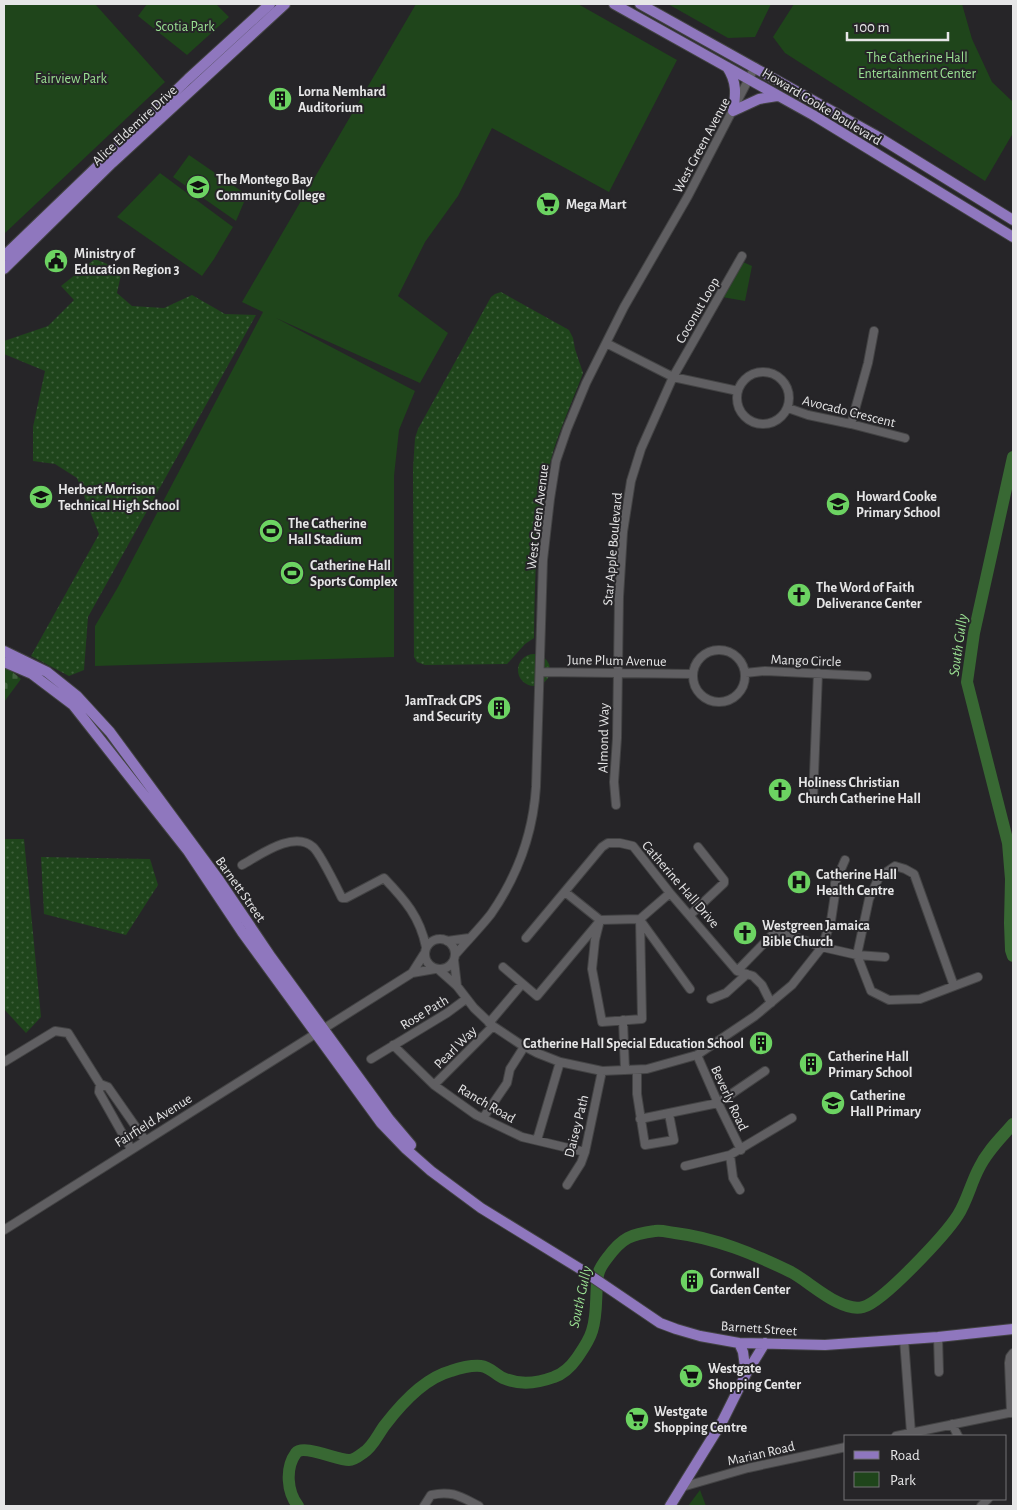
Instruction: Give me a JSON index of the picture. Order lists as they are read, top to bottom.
{
  "streets": {
    "main road": ["Howard Cooke Boulevard", "Alice Eldemire Drive", "Barnett Street"],
    "street": [
      "West Green Avenue",
      "Coconut Loop",
      "Avocado Crescent",
      "Star Apple Boulevard",
      "June Plum Avenue",
      "Mango Circle",
      "Almond Way",
      "Catherine Hall Drive",
      "Rose Path",
      "Pearl Way",
      "Beverly Road",
      "Ranch Road",
      "Fairfield Avenue",
      "Daisey Path",
      "Marian Road"
    ]
  },
  "crossings": [
    ["Howard Cooke Boulevard", "West Green Avenue"],
    ["West Green Avenue", "June Plum Avenue"],
    ["Coconut Loop", "Star Apple Boulevard"],
    ["Star Apple Boulevard", "June Plum Avenue"],
    ["Star Apple Boulevard", "Almond Way"],
    ["June Plum Avenue", "Mango Circle"],
    ["June Plum Avenue", "Almond Way"],
    ["Barnett Street", "Fairfield Avenue"],
    ["Rose Path", "Ranch Road"],
    ["Pearl Way", "Ranch Road"],
    ["Ranch Road", "Daisey Path"]
  ],
  "water": ["South Gully"],
  "parks": ["Scotia Park", "The Catherine Hall Entertainment Center", "Fairview Park"],
  "places": {
    "building": [
      "Lorna Nemhard Auditorium",
      "JamTrack GPS and Security",
      "Catherine Hall Special Education School",
      "Catherine Hall Primary School",
      "Cornwall Garden Center"
    ],
    "school or university": [
      "The Montego Bay Community College",
      "Herbert Morrison Technical High School",
      "Howard Cooke Primary School",
      "Catherine Hall Primary"
    ],
    "supermarket": ["Mega Mart", "Westgate Shopping Center", "Westgate Shopping Centre"],
    "public building": ["Ministry of Education Region 3"],
    "sports": ["The Catherine Hall Stadium", "Catherine Hall Sports Complex"],
    "church": ["The Word of Faith Deliverance Center", "Holiness Christian Church Catherine Hall", "Westgreen Jamaica Bible Church"],
    "hospital": ["Catherine Hall Health Centre"]
  },
  "legend": ["Road", "Park"],
  "scale_bar": "100 m"
}
